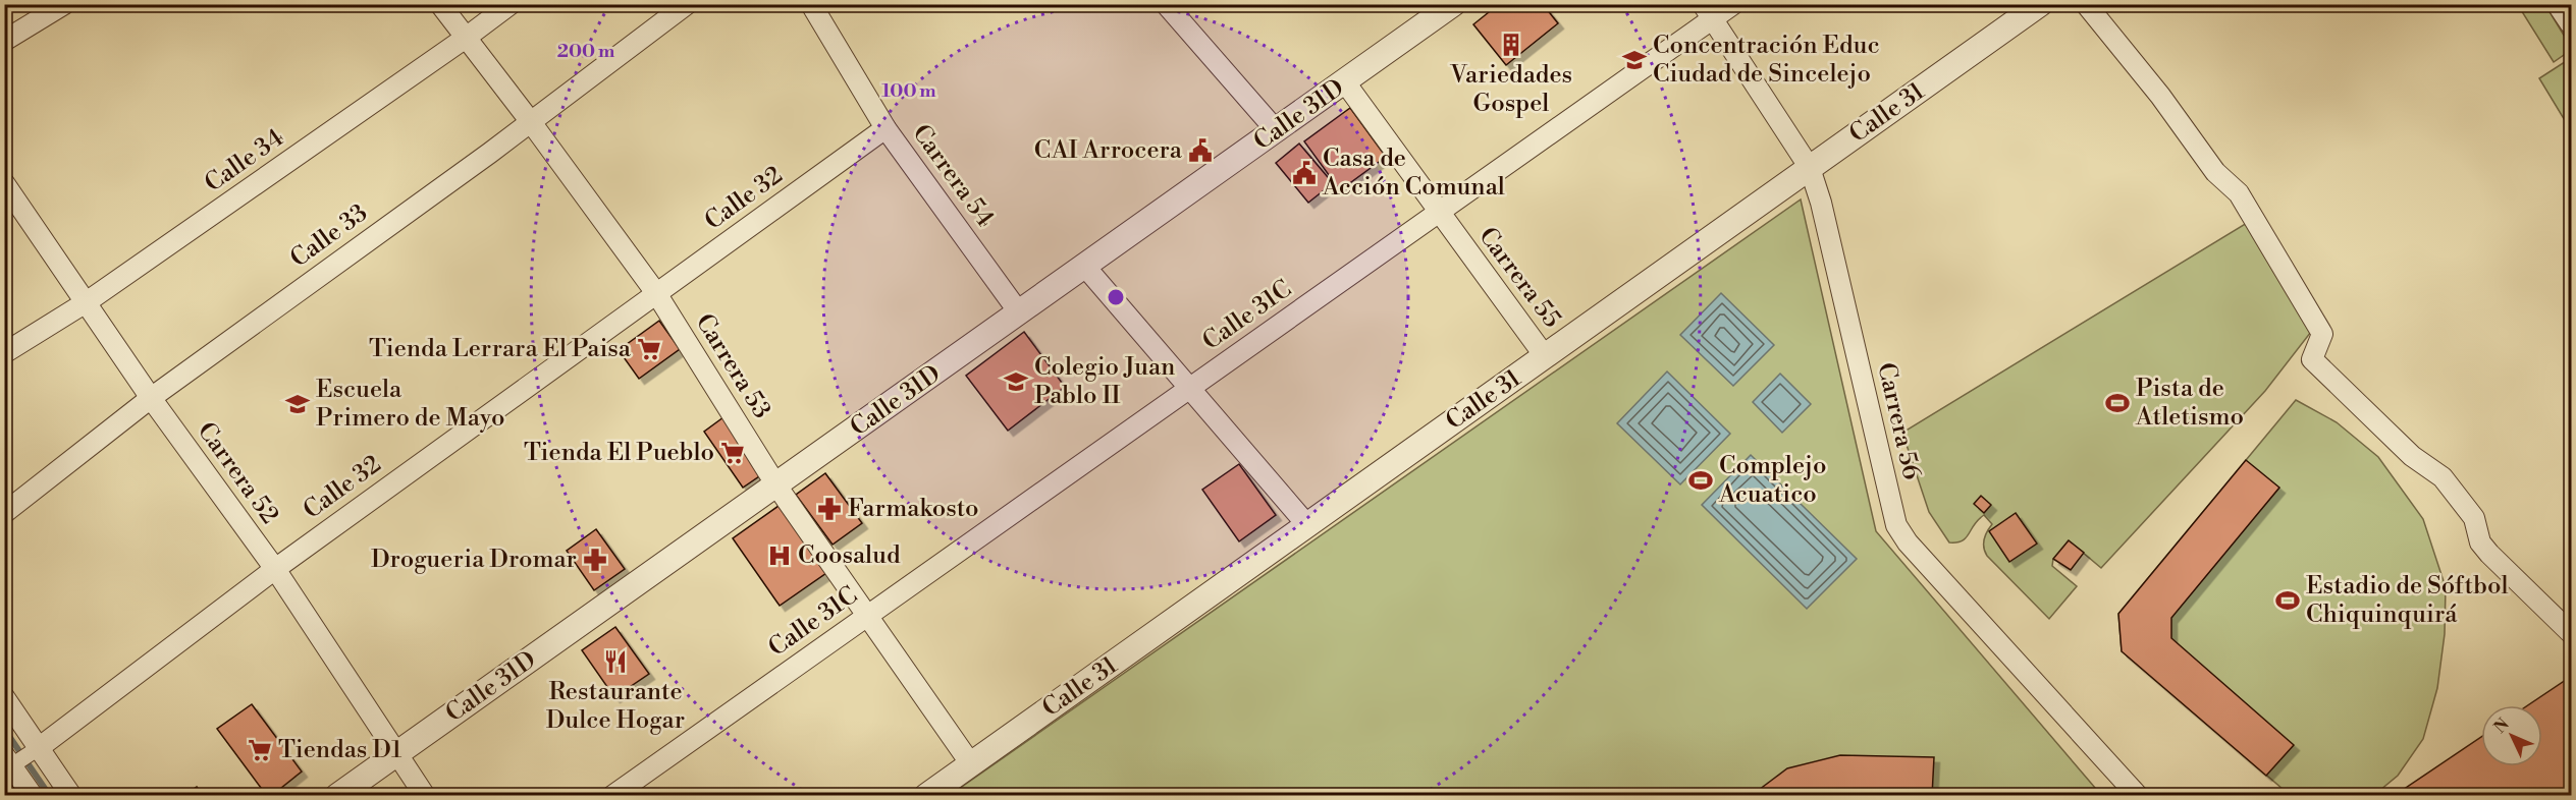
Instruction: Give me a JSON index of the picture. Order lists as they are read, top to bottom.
{
  "streets": {
    "street": [
      "Calle 31",
      "Calle 31D",
      "Calle 34",
      "Carrera 54",
      "Calle 32",
      "Calle 33",
      "Carrera 55",
      "Calle 31C",
      "Carrera 53",
      "Carrera 56",
      "Carrera 52"
    ]
  },
  "crossings": [
    ["Calle 31", "Carrera 55"],
    ["Calle 31", "Carrera 53"],
    ["Calle 31", "Carrera 56"],
    ["Calle 31D", "Carrera 54"],
    ["Calle 31D", "Carrera 55"],
    ["Calle 31D", "Carrera 53"],
    ["Calle 31D", "Carrera 52"],
    ["Calle 34", "Carrera 53"],
    ["Calle 34", "Carrera 52"],
    ["Carrera 54", "Calle 32"],
    ["Calle 32", "Carrera 53"],
    ["Calle 32", "Carrera 52"],
    ["Calle 33", "Carrera 53"],
    ["Calle 33", "Carrera 52"],
    ["Carrera 55", "Calle 31C"],
    ["Calle 31C", "Carrera 53"],
    ["Calle 31C", "Carrera 56"]
  ],
  "places": {
    "building": ["Variedades Gospel"],
    "school or university": ["Concentración Educ Ciudad de Sincelejo", "Colegio Juan Pablo II", "Escuela Primero de Mayo"],
    "public building": ["CAI Arrocera", "Casa de Acción Comunal"],
    "supermarket": ["Tienda Lerrara El Paisa", "Tienda El Pueblo", "Tiendas D1"],
    "sports": ["Pista de Atletismo", "Complejo Acuatico", "Estadio de Sóftbol Chiquinquirá"],
    "pharmacy": ["Farmakosto", "Drogueria Dromar"],
    "hospital": ["Coosalud"],
    "restaurant": ["Restaurante Dulce Hogar"]
  },
  "north": "top left",
  "rings": ["200 m", "100 m"]
}
